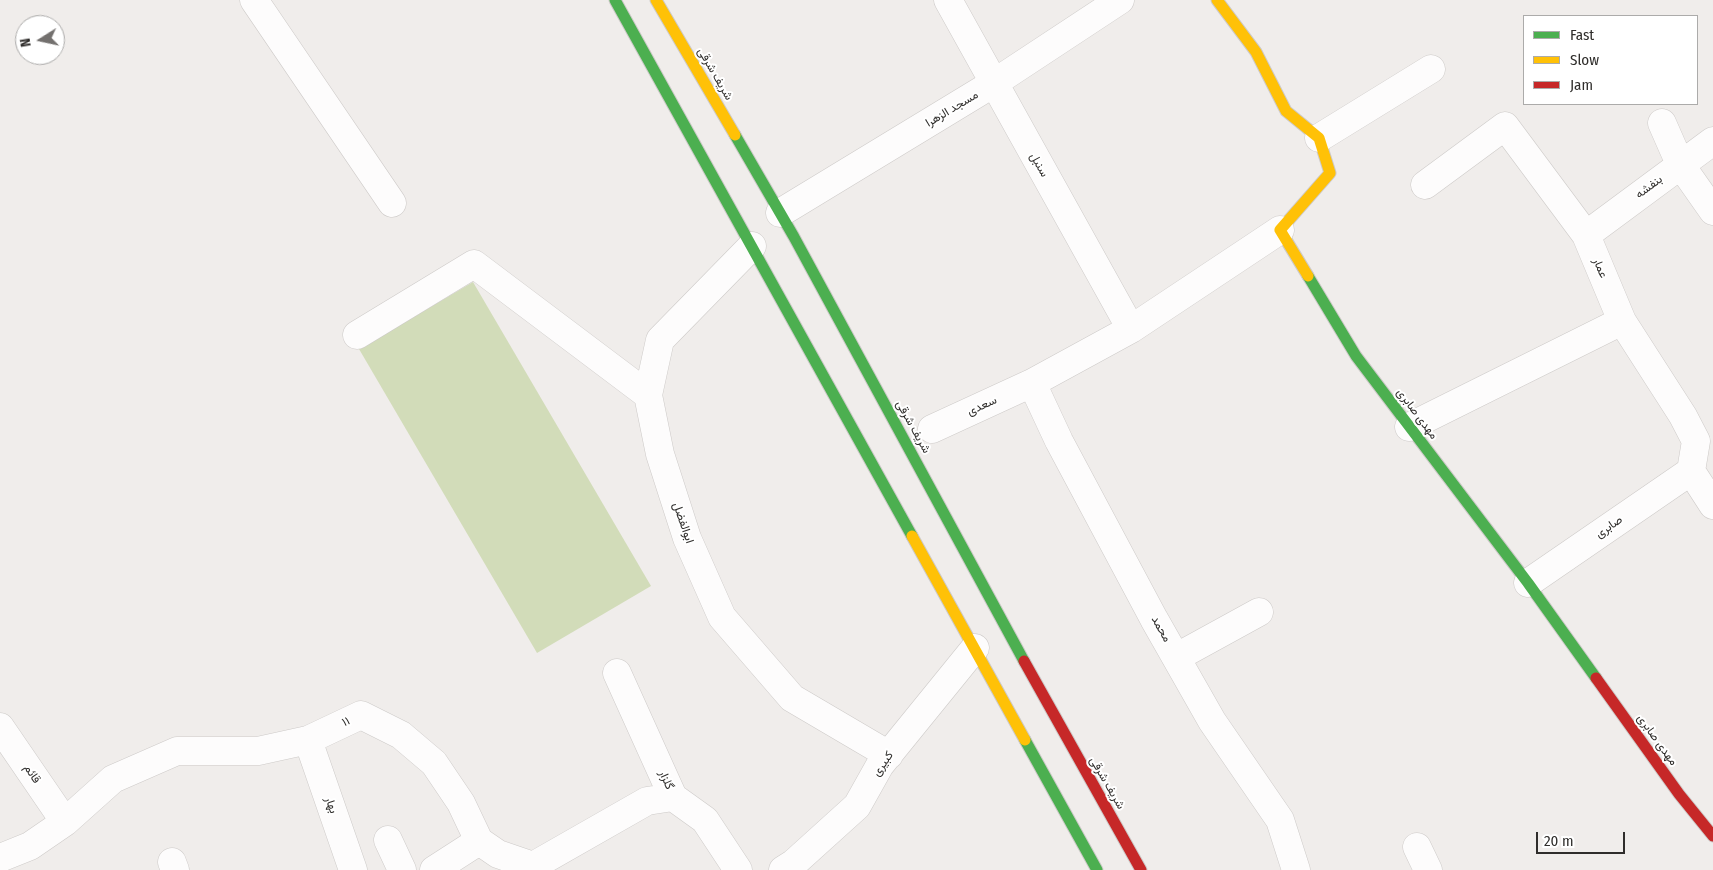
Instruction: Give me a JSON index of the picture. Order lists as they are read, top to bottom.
{
  "streets": {
    "main road": ["شریف شرقی", "مهدی صابری"],
    "street": [
      "مسجد الزهرا",
      "سنبل",
      "بنفشه",
      "عمار",
      "سعدی",
      "ابوالفضل",
      "صابری",
      "محمد",
      "۱۱",
      "کبیری",
      "قائم",
      "گلزار",
      "بهار"
    ]
  },
  "crossings": [
    ["شریف شرقی", "مسجد الزهرا"],
    ["مسجد الزهرا", "سنبل"],
    ["سنبل", "سعدی"],
    ["بنفشه", "عمار"],
    ["عمار", "صابری"],
    ["سعدی", "مهدی صابری"],
    ["سعدی", "محمد"],
    ["مهدی صابری", "صابری"],
    ["ابوالفضل", "کبیری"],
    ["۱۱", "قائم"],
    ["۱۱", "بهار"]
  ],
  "legend": ["Fast", "Slow", "Jam"],
  "scale_bar": "20 m",
  "north": "left"
}
